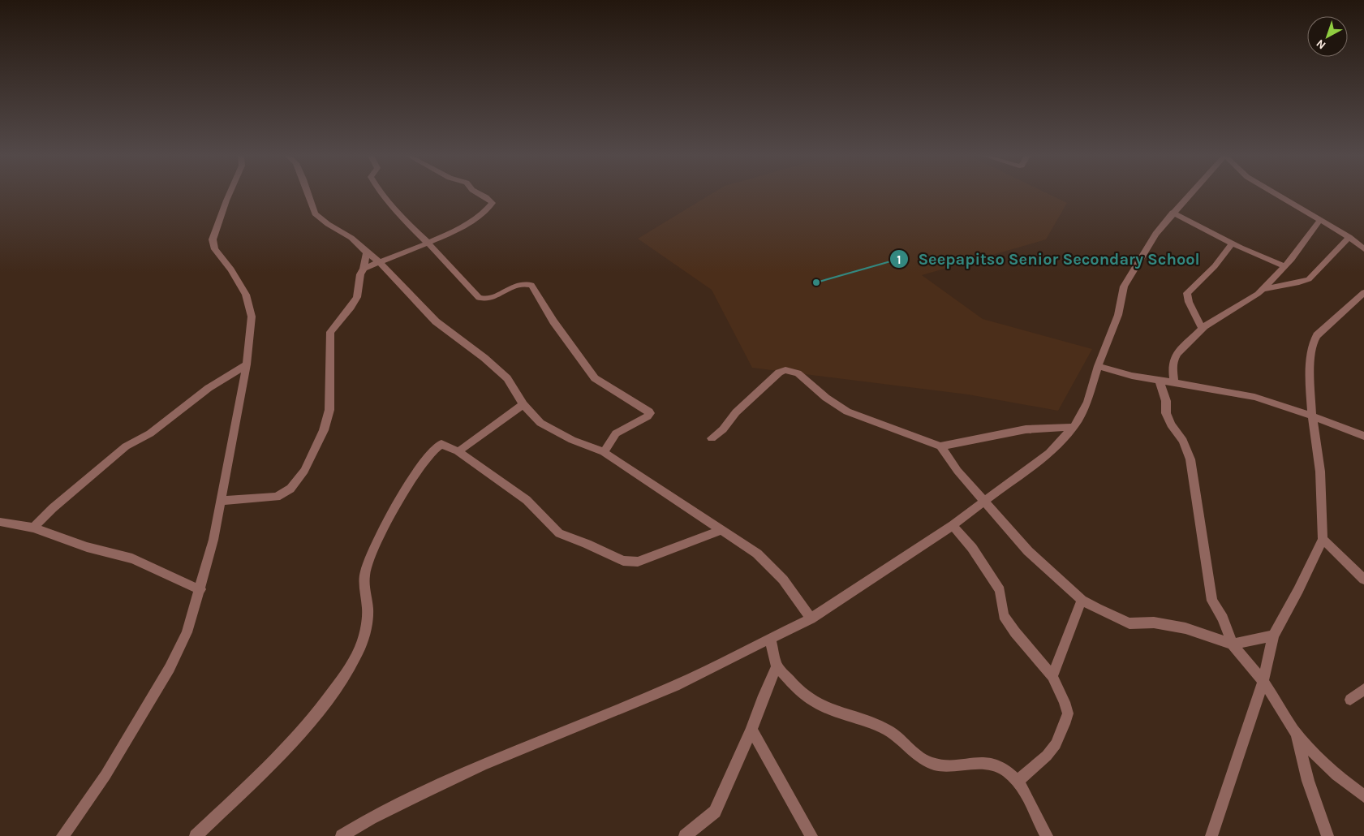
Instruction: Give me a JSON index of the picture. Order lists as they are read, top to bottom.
{
  "places": ["Seepapitso Senior Secondary School"],
  "north": "bottom left"
}
